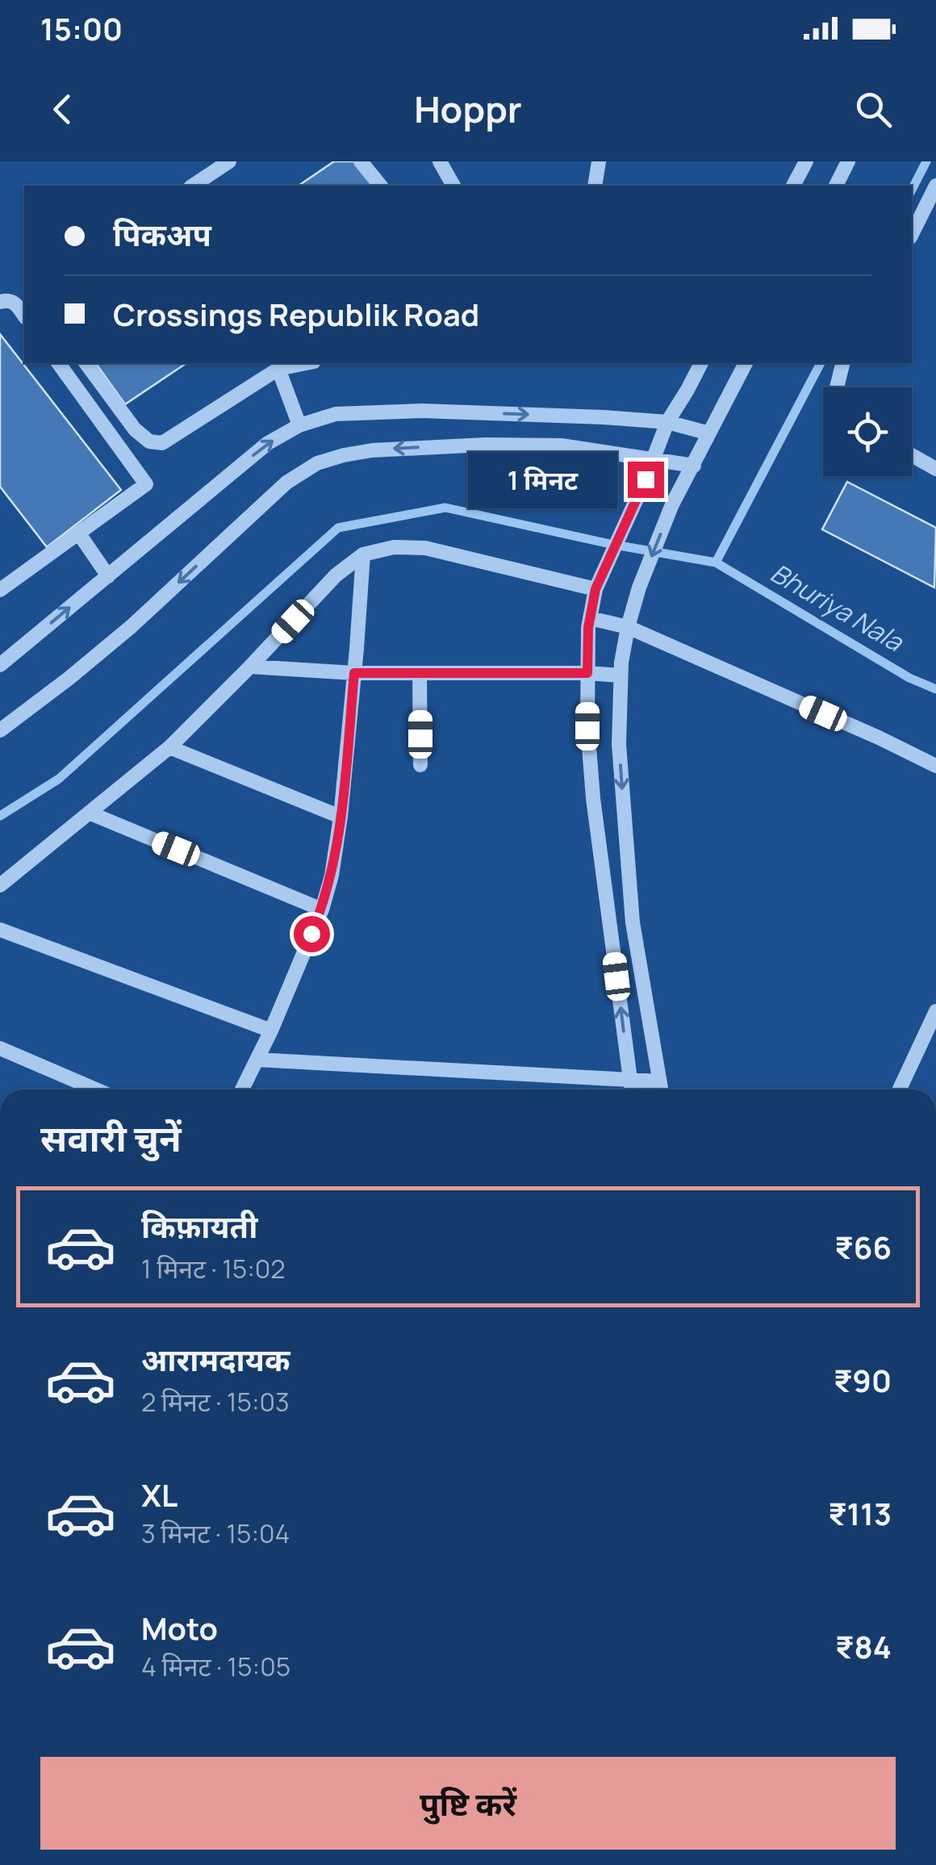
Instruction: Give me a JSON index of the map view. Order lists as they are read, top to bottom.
{
  "water": ["Bhuriya Nala"],
  "page": {
    "status": "15:00",
    "header": "Hoppr",
    "banner": ["पिकअप", "Crossings Republik Road"],
    "bubble": "1 मिनट",
    "heading": "सवारी चुनें",
    "list": [
      {
        "name": "किफ़ायती",
        "note": "1 मिनट · 15:02",
        "value": "₹66"
      },
      {
        "name": "आरामदायक",
        "note": "2 मिनट · 15:03",
        "value": "₹90"
      },
      {
        "name": "XL",
        "note": "3 मिनट · 15:04",
        "value": "₹113"
      },
      {
        "name": "Moto",
        "note": "4 मिनट · 15:05",
        "value": "₹84"
      }
    ],
    "buttons": "पुष्टि करें"
  }
}
